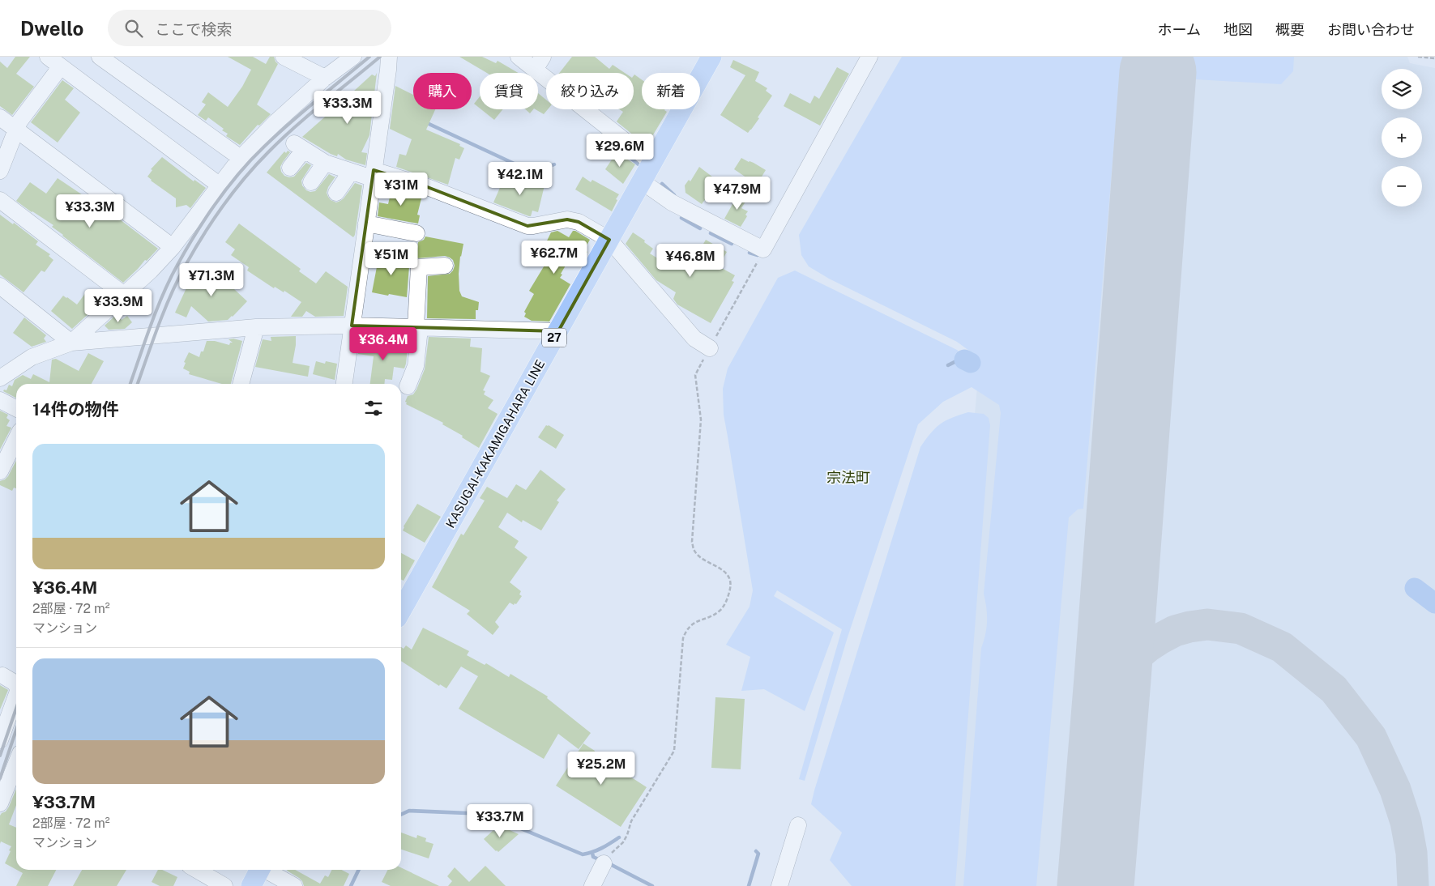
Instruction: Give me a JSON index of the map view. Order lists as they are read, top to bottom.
{
  "streets": {
    "main road": ["27", "KASUGAI-KAKAMIGAHARA LINE"]
  },
  "districts": ["宗法町"],
  "page": {
    "header": "Dwello",
    "search": "ここで検索",
    "nav": [
      "ホーム",
      "地図",
      "概要",
      "お問い合わせ"
    ],
    "map_buttons": ["+", "−"],
    "chip": [
      "購入",
      "賃貸",
      "絞り込み",
      "新着"
    ],
    "price": [
      "¥33.3M",
      "¥29.6M",
      "¥42.1M",
      "¥31M",
      "¥47.9M",
      "¥33.3M",
      "¥62.7M",
      "¥51M",
      "¥46.8M",
      "¥71.3M",
      "¥33.9M",
      "¥36.4M",
      "¥25.2M",
      "¥33.7M"
    ],
    "heading": "14件の物件",
    "list": [
      {
        "name": "¥36.4M",
        "note": "2部屋 · 72 m² · マンション"
      },
      {
        "name": "¥33.7M",
        "note": "2部屋 · 72 m² · マンション"
      }
    ]
  }
}
